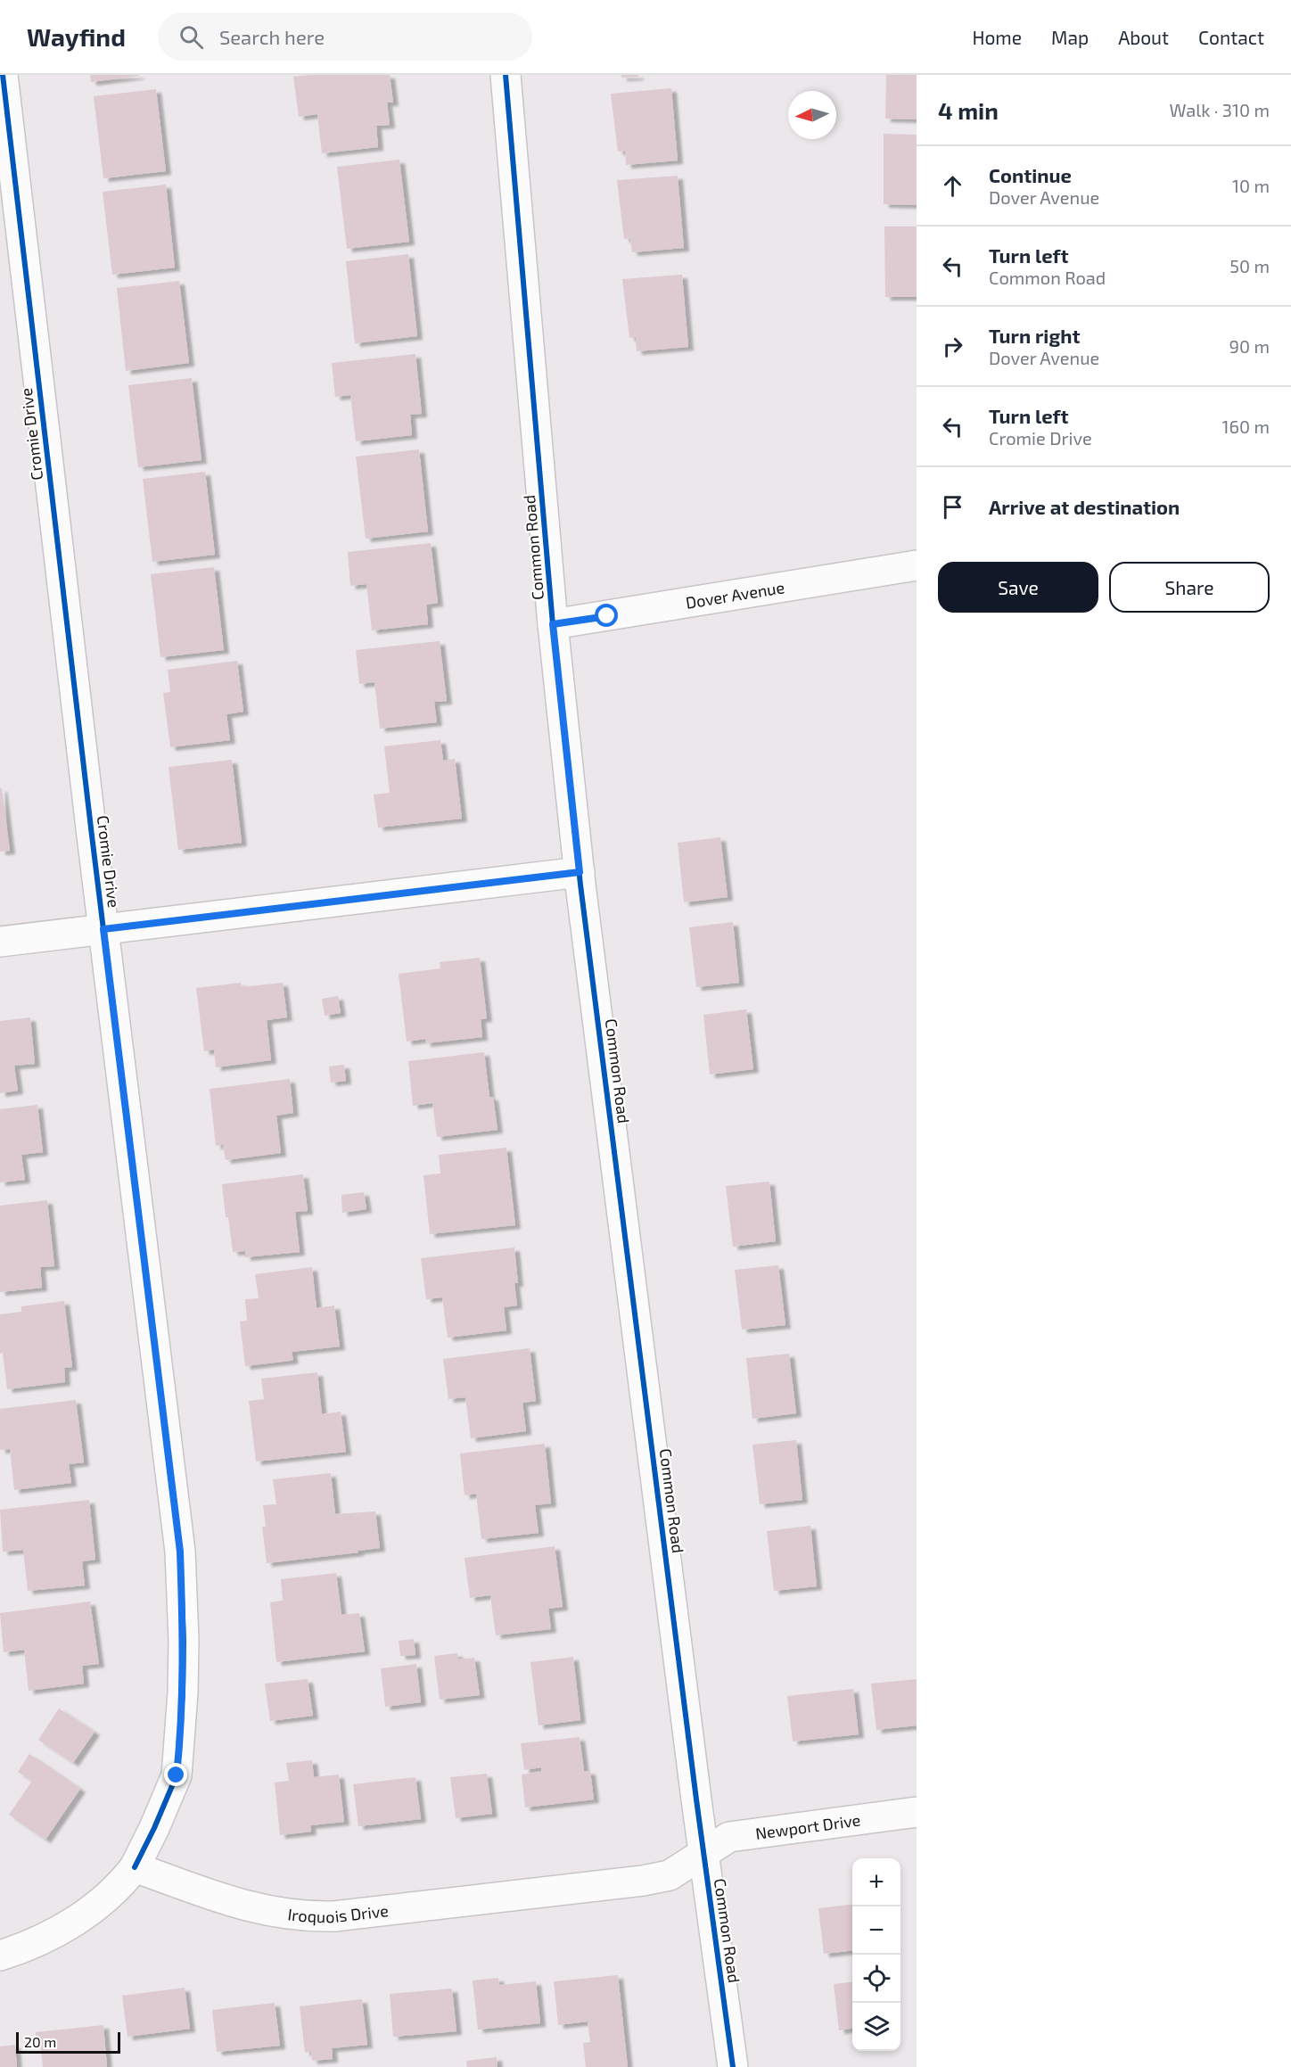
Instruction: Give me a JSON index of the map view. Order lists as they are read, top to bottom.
{
  "streets": {
    "street": [
      "Cromie Drive",
      "Common Road",
      "Dover Avenue",
      "Newport Drive",
      "Iroquois Drive"
    ]
  },
  "crossings": [
    ["Cromie Drive", "Iroquois Drive"],
    ["Common Road", "Dover Avenue"],
    ["Common Road", "Newport Drive"],
    ["Common Road", "Iroquois Drive"],
    ["Newport Drive", "Iroquois Drive"]
  ],
  "scale_bar": "20 m",
  "north": "left",
  "page": {
    "header": "Wayfind",
    "search": "Search here",
    "nav": [
      "Home",
      "Map",
      "About",
      "Contact"
    ],
    "heading": ["4 min", "Walk · 310 m"],
    "list": [
      ["Continue", "Dover Avenue", "10 m"],
      ["Turn left", "Common Road", "50 m"],
      ["Turn right", "Dover Avenue", "90 m"],
      ["Turn left", "Cromie Drive", "160 m"],
      "Arrive at destination"
    ],
    "buttons": ["Save", "Share"],
    "map_buttons": ["+", "−"],
    "scale": "20 m"
  }
}
